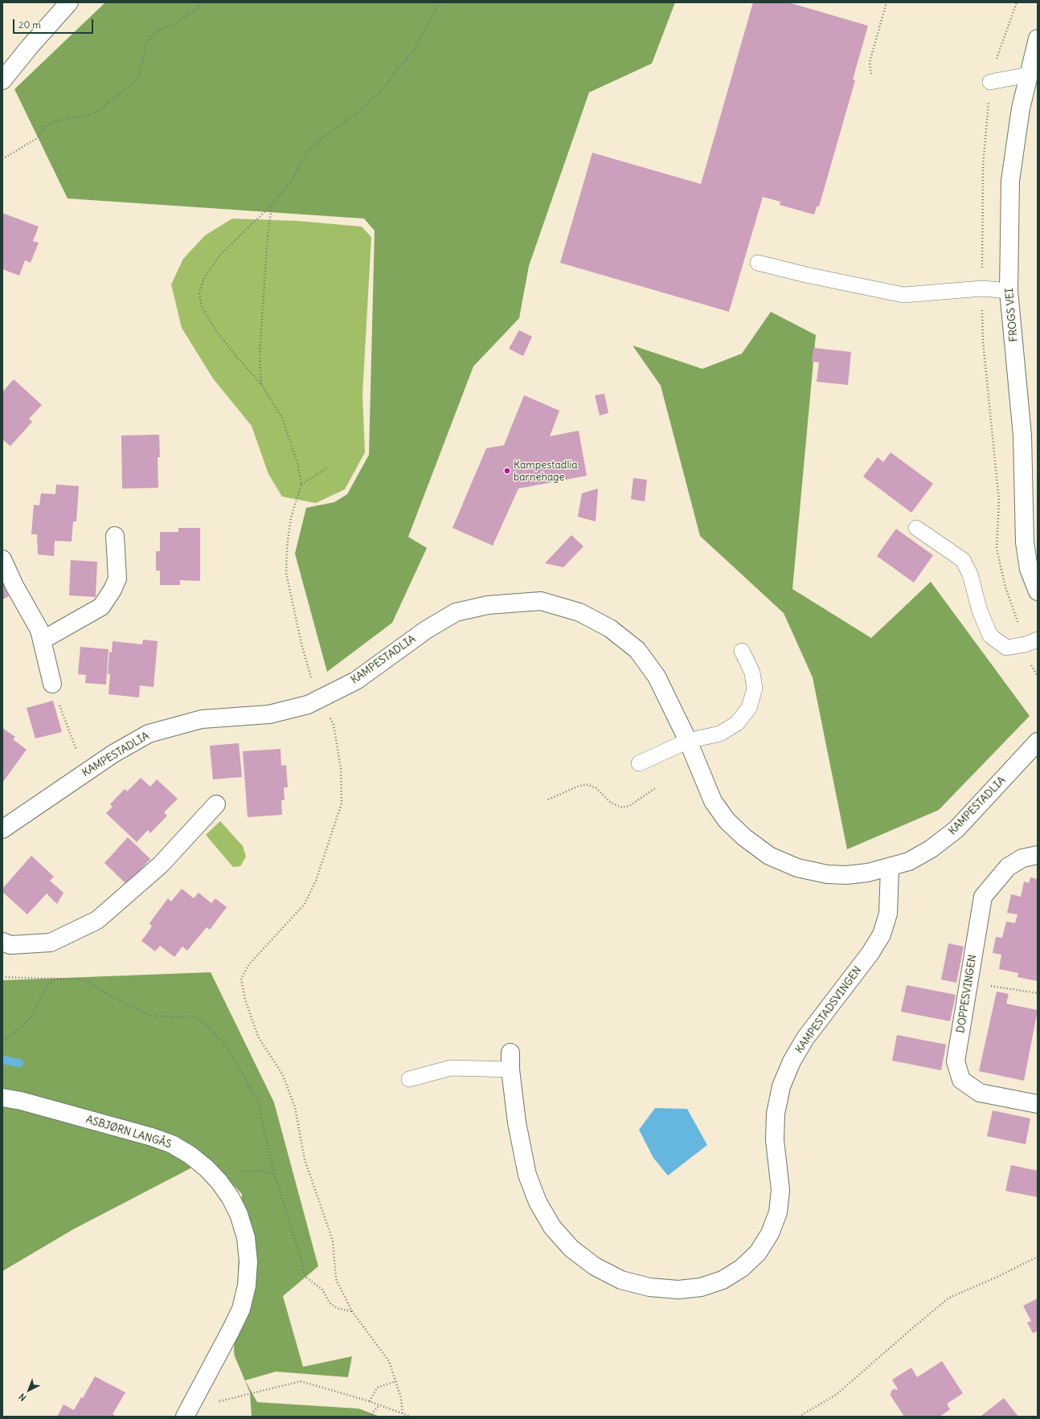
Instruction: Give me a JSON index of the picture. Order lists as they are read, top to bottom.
{
  "streets": {
    "street": [
      "FROGS VEI",
      "KAMPESTADLIA",
      "DOPPESVINGEN",
      "KAMPESTADSVINGEN",
      "ASBJØRN LANGÅS"
    ]
  },
  "crossings": [
    ["KAMPESTADLIA", "KAMPESTADSVINGEN"]
  ],
  "places": ["Kampestadlia barnehage"],
  "scale_bar": "20 m",
  "north": "bottom left"
}
